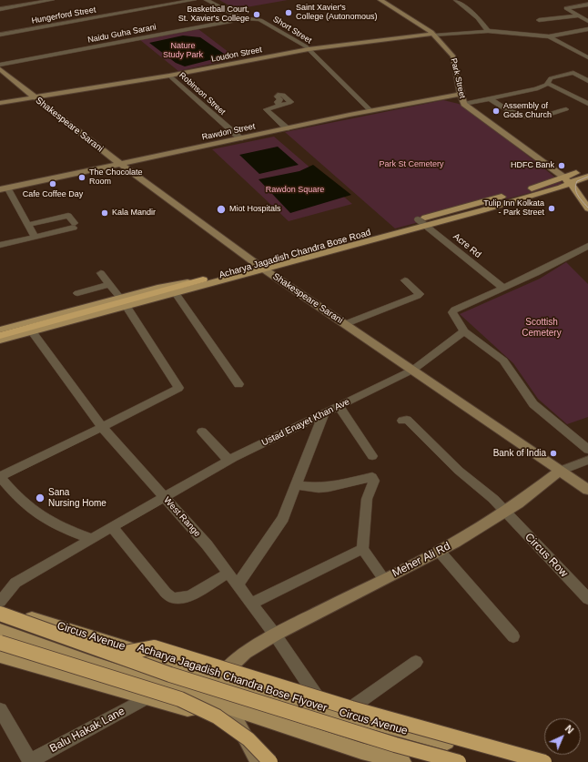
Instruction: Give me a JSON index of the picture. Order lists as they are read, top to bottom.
{
  "streets": {
    "highway": ["Acharya Jagadish Chandra Bose Flyover"],
    "main road": [
      "Loudon Street",
      "Park Street",
      "Shakespeare Sarani",
      "Rawdon Street",
      "Acharya Jagadish Chandra Bose Road",
      "Meher Ali Rd",
      "Circus Avenue"
    ],
    "street": [
      "Hungerford Street",
      "Short Street",
      "Naidu Guha Sarani",
      "Robinson Street",
      "Acre Rd",
      "Ustad Enayet Khan Ave",
      "West Range",
      "Circus Row",
      "Balu Hakak Lane"
    ]
  },
  "crossings": [
    ["Short Street", "Naidu Guha Sarani"],
    ["Short Street", "Loudon Street"],
    ["Short Street", "Rawdon Street"],
    ["Loudon Street", "Park Street"],
    ["Loudon Street", "Robinson Street"],
    ["Loudon Street", "Shakespeare Sarani"],
    ["Park Street", "Rawdon Street"],
    ["Park Street", "Acharya Jagadish Chandra Bose Road"],
    ["Robinson Street", "Rawdon Street"],
    ["Shakespeare Sarani", "Rawdon Street"],
    ["Shakespeare Sarani", "Acharya Jagadish Chandra Bose Road"],
    ["Shakespeare Sarani", "Ustad Enayet Khan Ave"],
    ["Shakespeare Sarani", "Meher Ali Rd"],
    ["Acre Rd", "Acharya Jagadish Chandra Bose Road"],
    ["Acharya Jagadish Chandra Bose Road", "West Range"],
    ["Ustad Enayet Khan Ave", "West Range"],
    ["West Range", "Meher Ali Rd"],
    ["West Range", "Circus Avenue"],
    ["Circus Row", "Meher Ali Rd"],
    ["Meher Ali Rd", "Circus Avenue"]
  ],
  "parks": [
    "Nature Study Park",
    "Park St Cemetery",
    "Rawdon Square",
    "Scottish Cemetery"
  ],
  "places": [
    "Saint Xavier's College (Autonomous)",
    "Basketball Court, St. Xavier's College",
    "Assembly of Gods Church",
    "HDFC Bank",
    "The Chocolate Room",
    "Cafe Coffee Day",
    "Tulip Inn Kolkata - Park Street",
    "Miot Hospitals",
    "Kala Mandir",
    "Bank of India",
    "Sana Nursing Home"
  ],
  "north": "top right"
}
